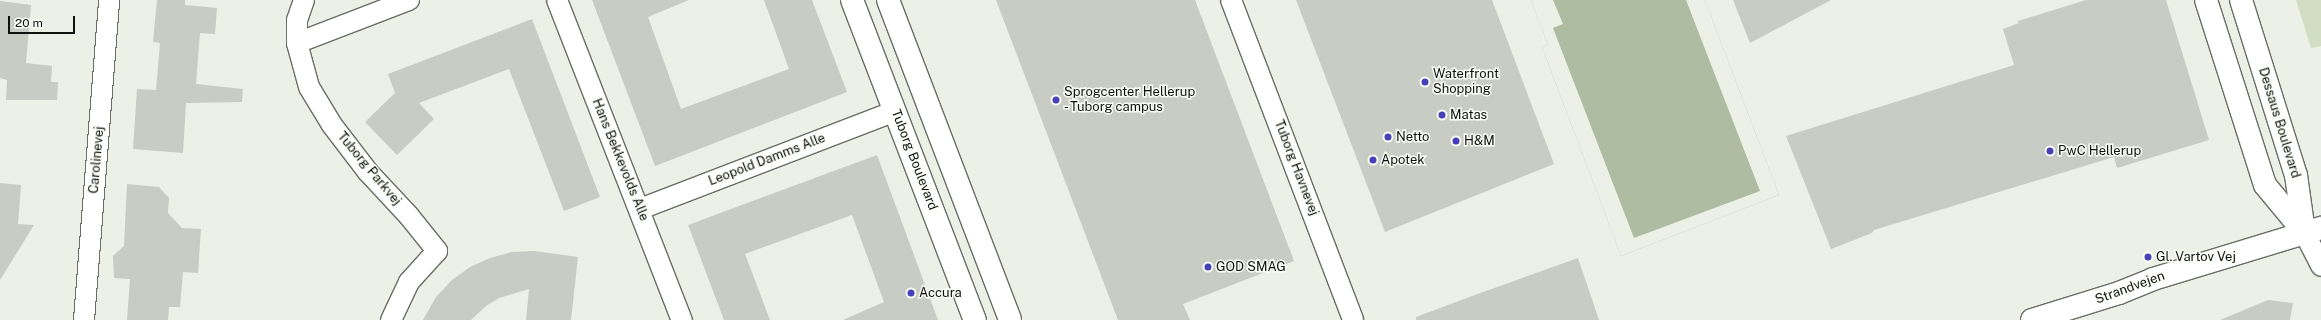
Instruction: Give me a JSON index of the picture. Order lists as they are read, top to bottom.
{
  "streets": {
    "street": [
      "Dessaus Boulevard",
      "Carolinevej",
      "Hans Bekkevolds Alle",
      "Leopold Damms Alle",
      "Tuborg Boulevard",
      "Tuborg Havnevej",
      "Tuborg Parkvej",
      "Strandvejen"
    ]
  },
  "crossings": [
    ["Dessaus Boulevard", "Strandvejen"],
    ["Hans Bekkevolds Alle", "Leopold Damms Alle"],
    ["Leopold Damms Alle", "Tuborg Boulevard"]
  ],
  "places": [
    "Waterfront Shopping",
    "Sprogcenter Hellerup - Tuborg campus",
    "Matas",
    "Netto",
    "H&M",
    "PwC Hellerup",
    "Apotek",
    "Gl. Vartov Vej",
    "GOD SMAG",
    "Accura"
  ],
  "scale_bar": "20 m"
}
